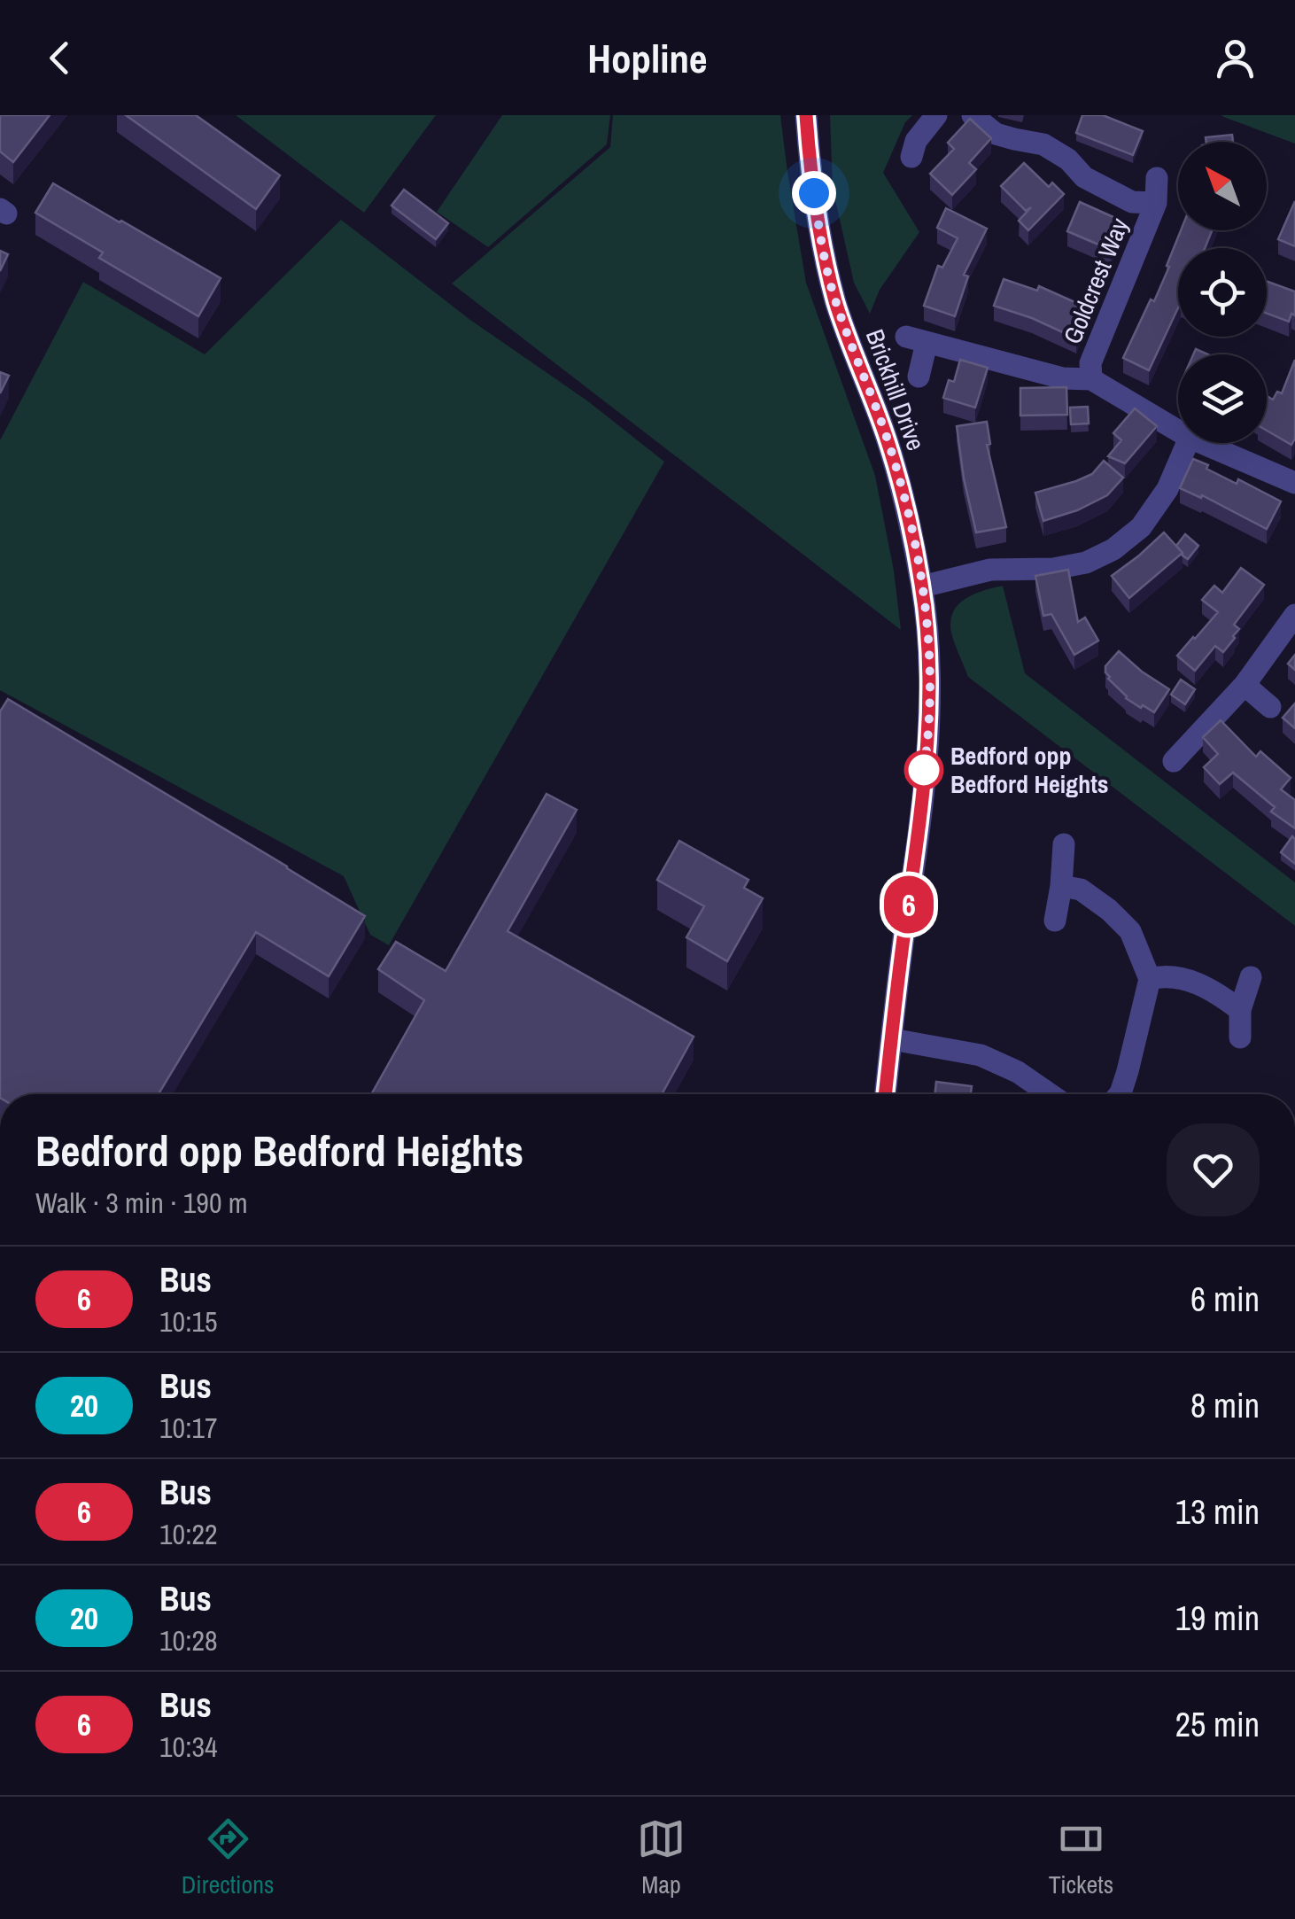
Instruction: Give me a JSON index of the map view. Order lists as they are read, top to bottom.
{
  "streets": {
    "street": ["Goldcrest Way", "Brickhill Drive"]
  },
  "places": ["Bedford opp Bedford Heights"],
  "lines": ["bus line 6"],
  "north": "top left",
  "page": {
    "header": "Hopline",
    "on_map": "6",
    "heading": ["Bedford opp Bedford Heights", "Walk · 3 min · 190 m"],
    "list": [
      {
        "mark": "6",
        "name": "Bus",
        "note": "10:15",
        "value": "6 min"
      },
      {
        "mark": "20",
        "name": "Bus",
        "note": "10:17",
        "value": "8 min"
      },
      {
        "mark": "6",
        "name": "Bus",
        "note": "10:22",
        "value": "13 min"
      },
      {
        "mark": "20",
        "name": "Bus",
        "note": "10:28",
        "value": "19 min"
      },
      {
        "mark": "6",
        "name": "Bus",
        "note": "10:34",
        "value": "25 min"
      }
    ],
    "tabs": ["Directions", "Map", "Tickets"]
  }
}
